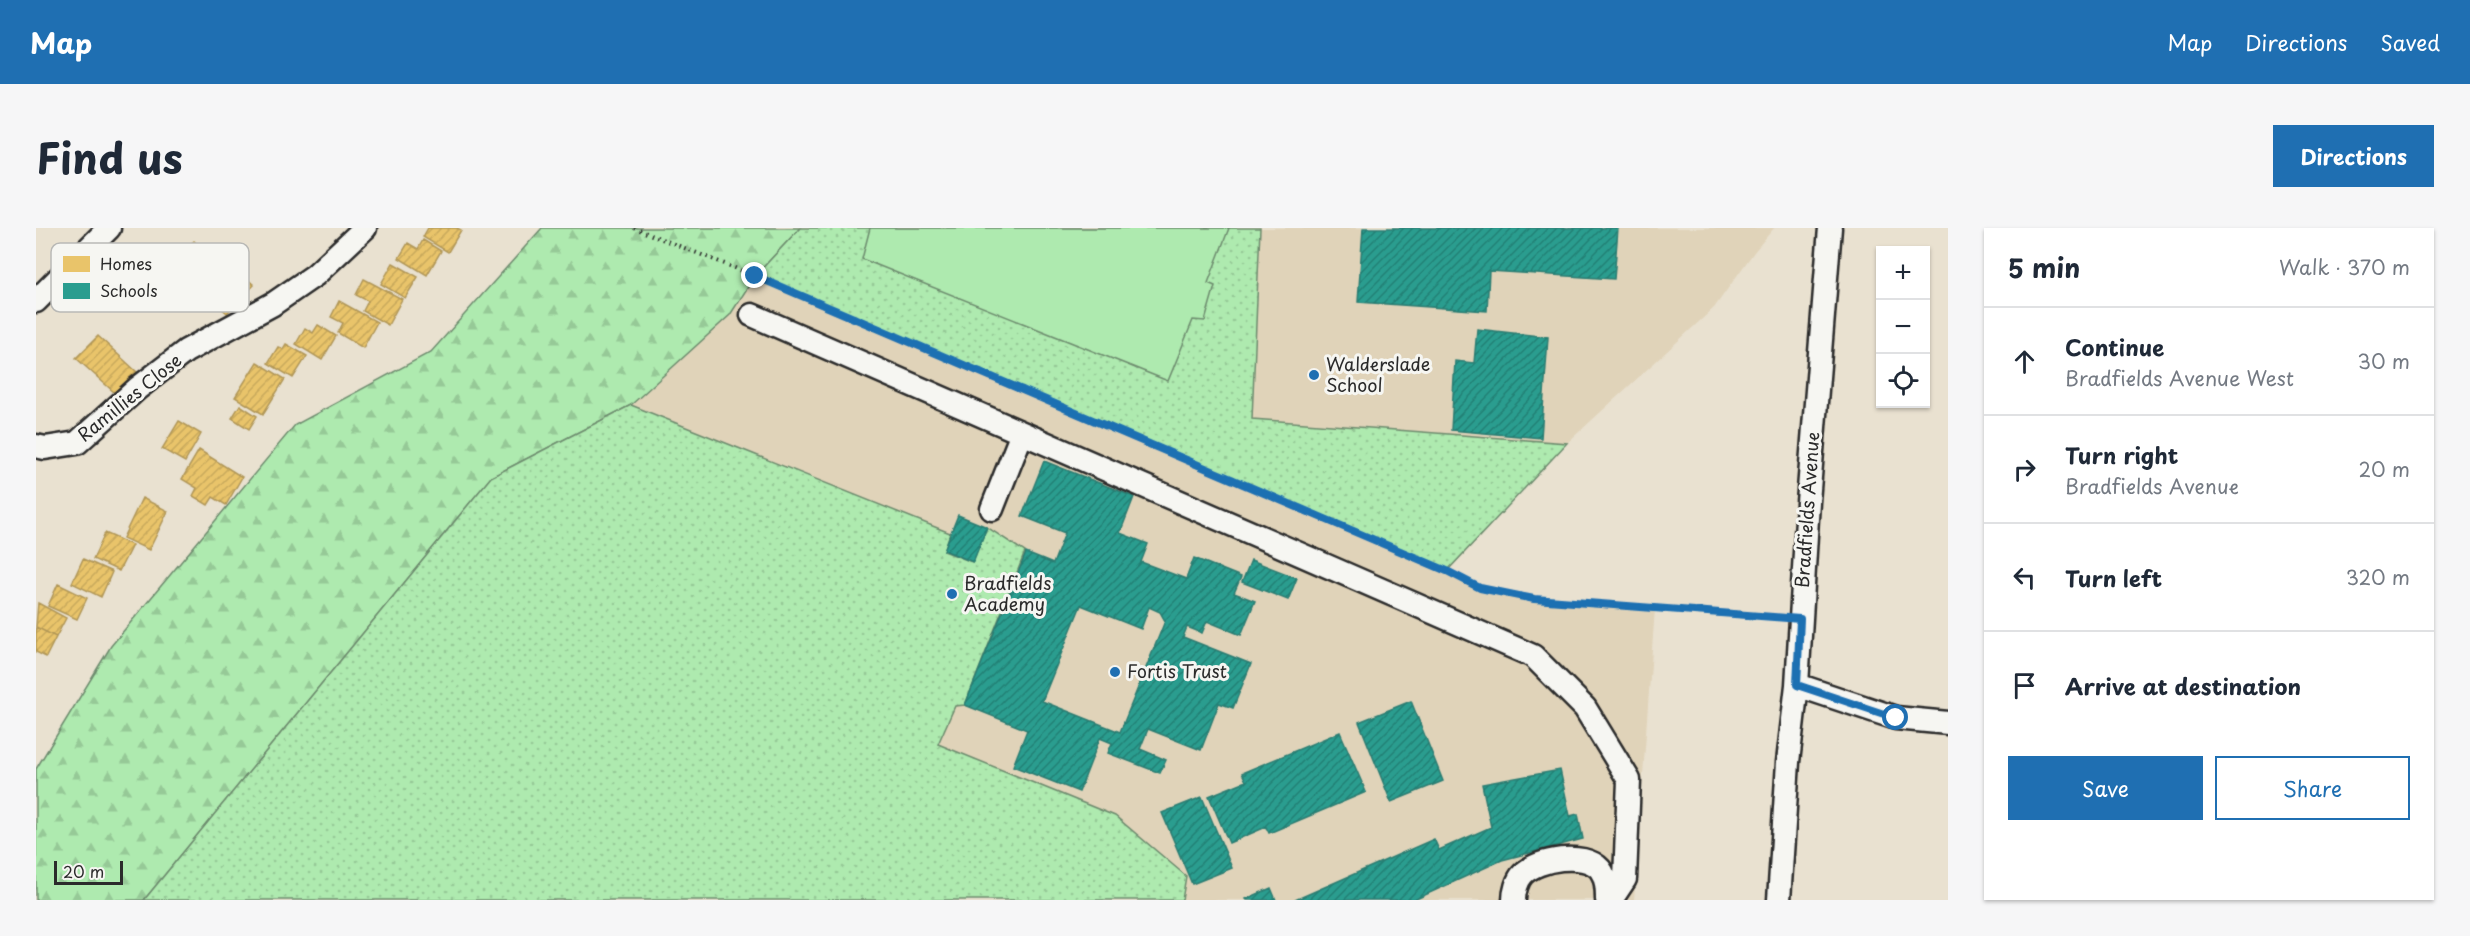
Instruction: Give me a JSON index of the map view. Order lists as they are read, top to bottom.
{
  "streets": {
    "street": ["Ramillies Close", "Bradfields Avenue"]
  },
  "places": ["Walderslade School", "Bradfields Academy", "Fortis Trust"],
  "legend": ["Homes", "Schools"],
  "scale_bar": "20 m",
  "page": {
    "header": "Map",
    "nav": ["Map", "Directions", "Saved"],
    "title": "Find us",
    "buttons": [
      "Directions",
      ["Save", "Share"]
    ],
    "heading": ["5 min", "Walk · 370 m"],
    "map_buttons": ["+", "−"],
    "list": [
      ["Continue", "Bradfields Avenue West", "30 m"],
      ["Turn right", "Bradfields Avenue", "20 m"],
      ["Turn left", "320 m"],
      "Arrive at destination"
    ],
    "scale": "20 m"
  }
}
